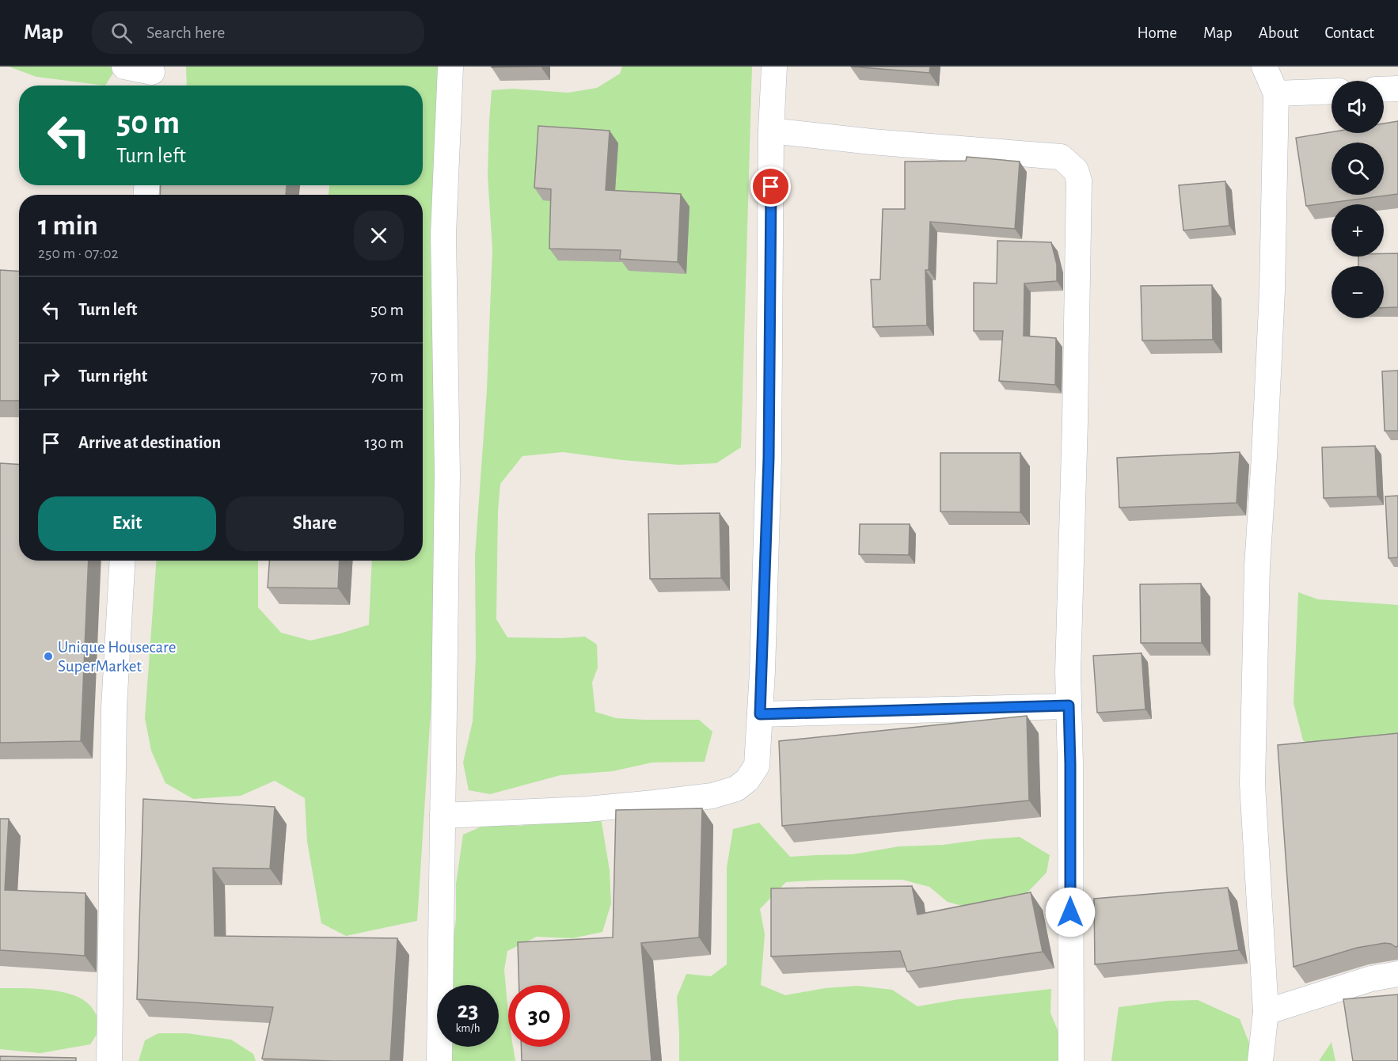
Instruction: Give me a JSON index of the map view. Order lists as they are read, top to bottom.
{
  "places": ["Unique Housecare SuperMarket"],
  "page": {
    "header": "Map",
    "search": "Search here",
    "nav": [
      "Home",
      "Map",
      "About",
      "Contact"
    ],
    "map_buttons": ["+", "−"],
    "turn": ["50 m", "Turn left"],
    "heading": ["1 min", "250 m · 07:02"],
    "list": [
      {
        "name": "Turn left",
        "value": "50 m"
      },
      {
        "name": "Turn right",
        "value": "70 m"
      },
      {
        "name": "Arrive at destination",
        "value": "130 m"
      }
    ],
    "buttons": ["Exit", "Share"],
    "speed": "23 km/h",
    "limit": "30"
  }
}
